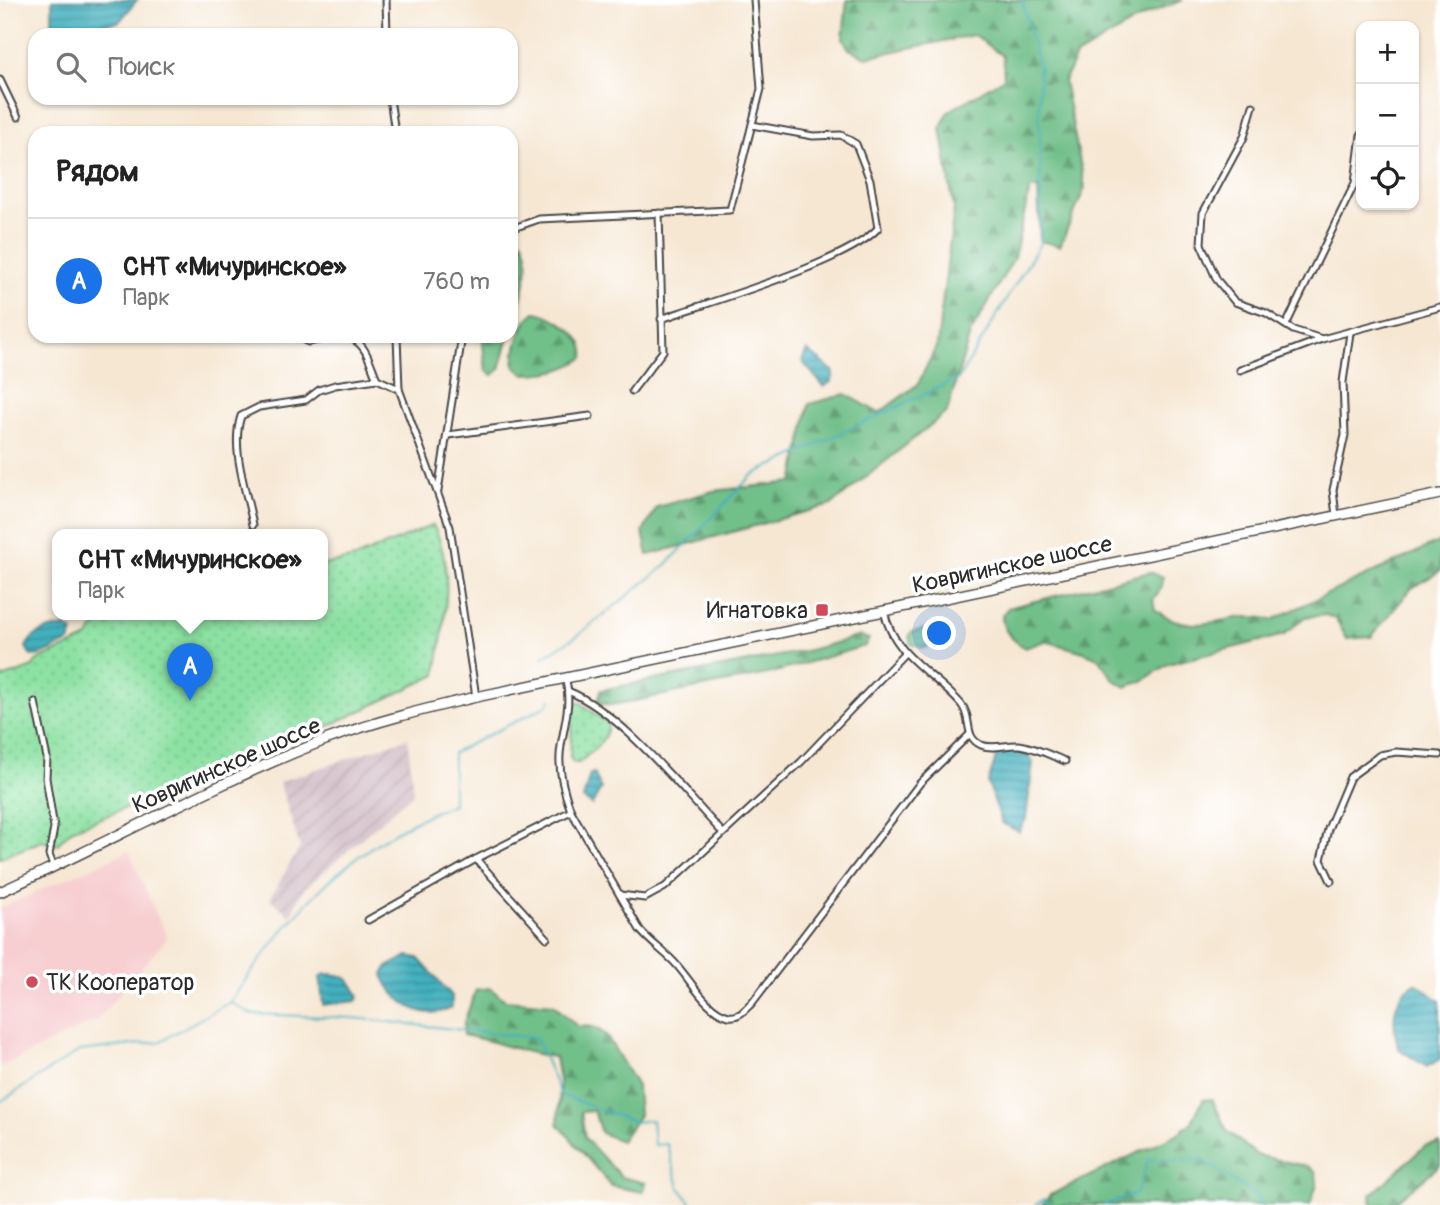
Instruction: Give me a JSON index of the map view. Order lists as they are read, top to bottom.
{
  "streets": {
    "main road": ["Ковригинское шоссе"]
  },
  "places": {
    "transit": ["Игнатовка"],
    "other": ["ТК Кооператор"]
  },
  "page": {
    "map_buttons": ["+", "−"],
    "search": "Поиск",
    "heading": "Рядом",
    "list": [
      {
        "mark": "A",
        "name": "СНТ «Мичуринское»",
        "note": "Парк",
        "value": "760 m"
      }
    ],
    "popup": ["СНТ «Мичуринское»", "Парк"],
    "pins": "A"
  }
}
